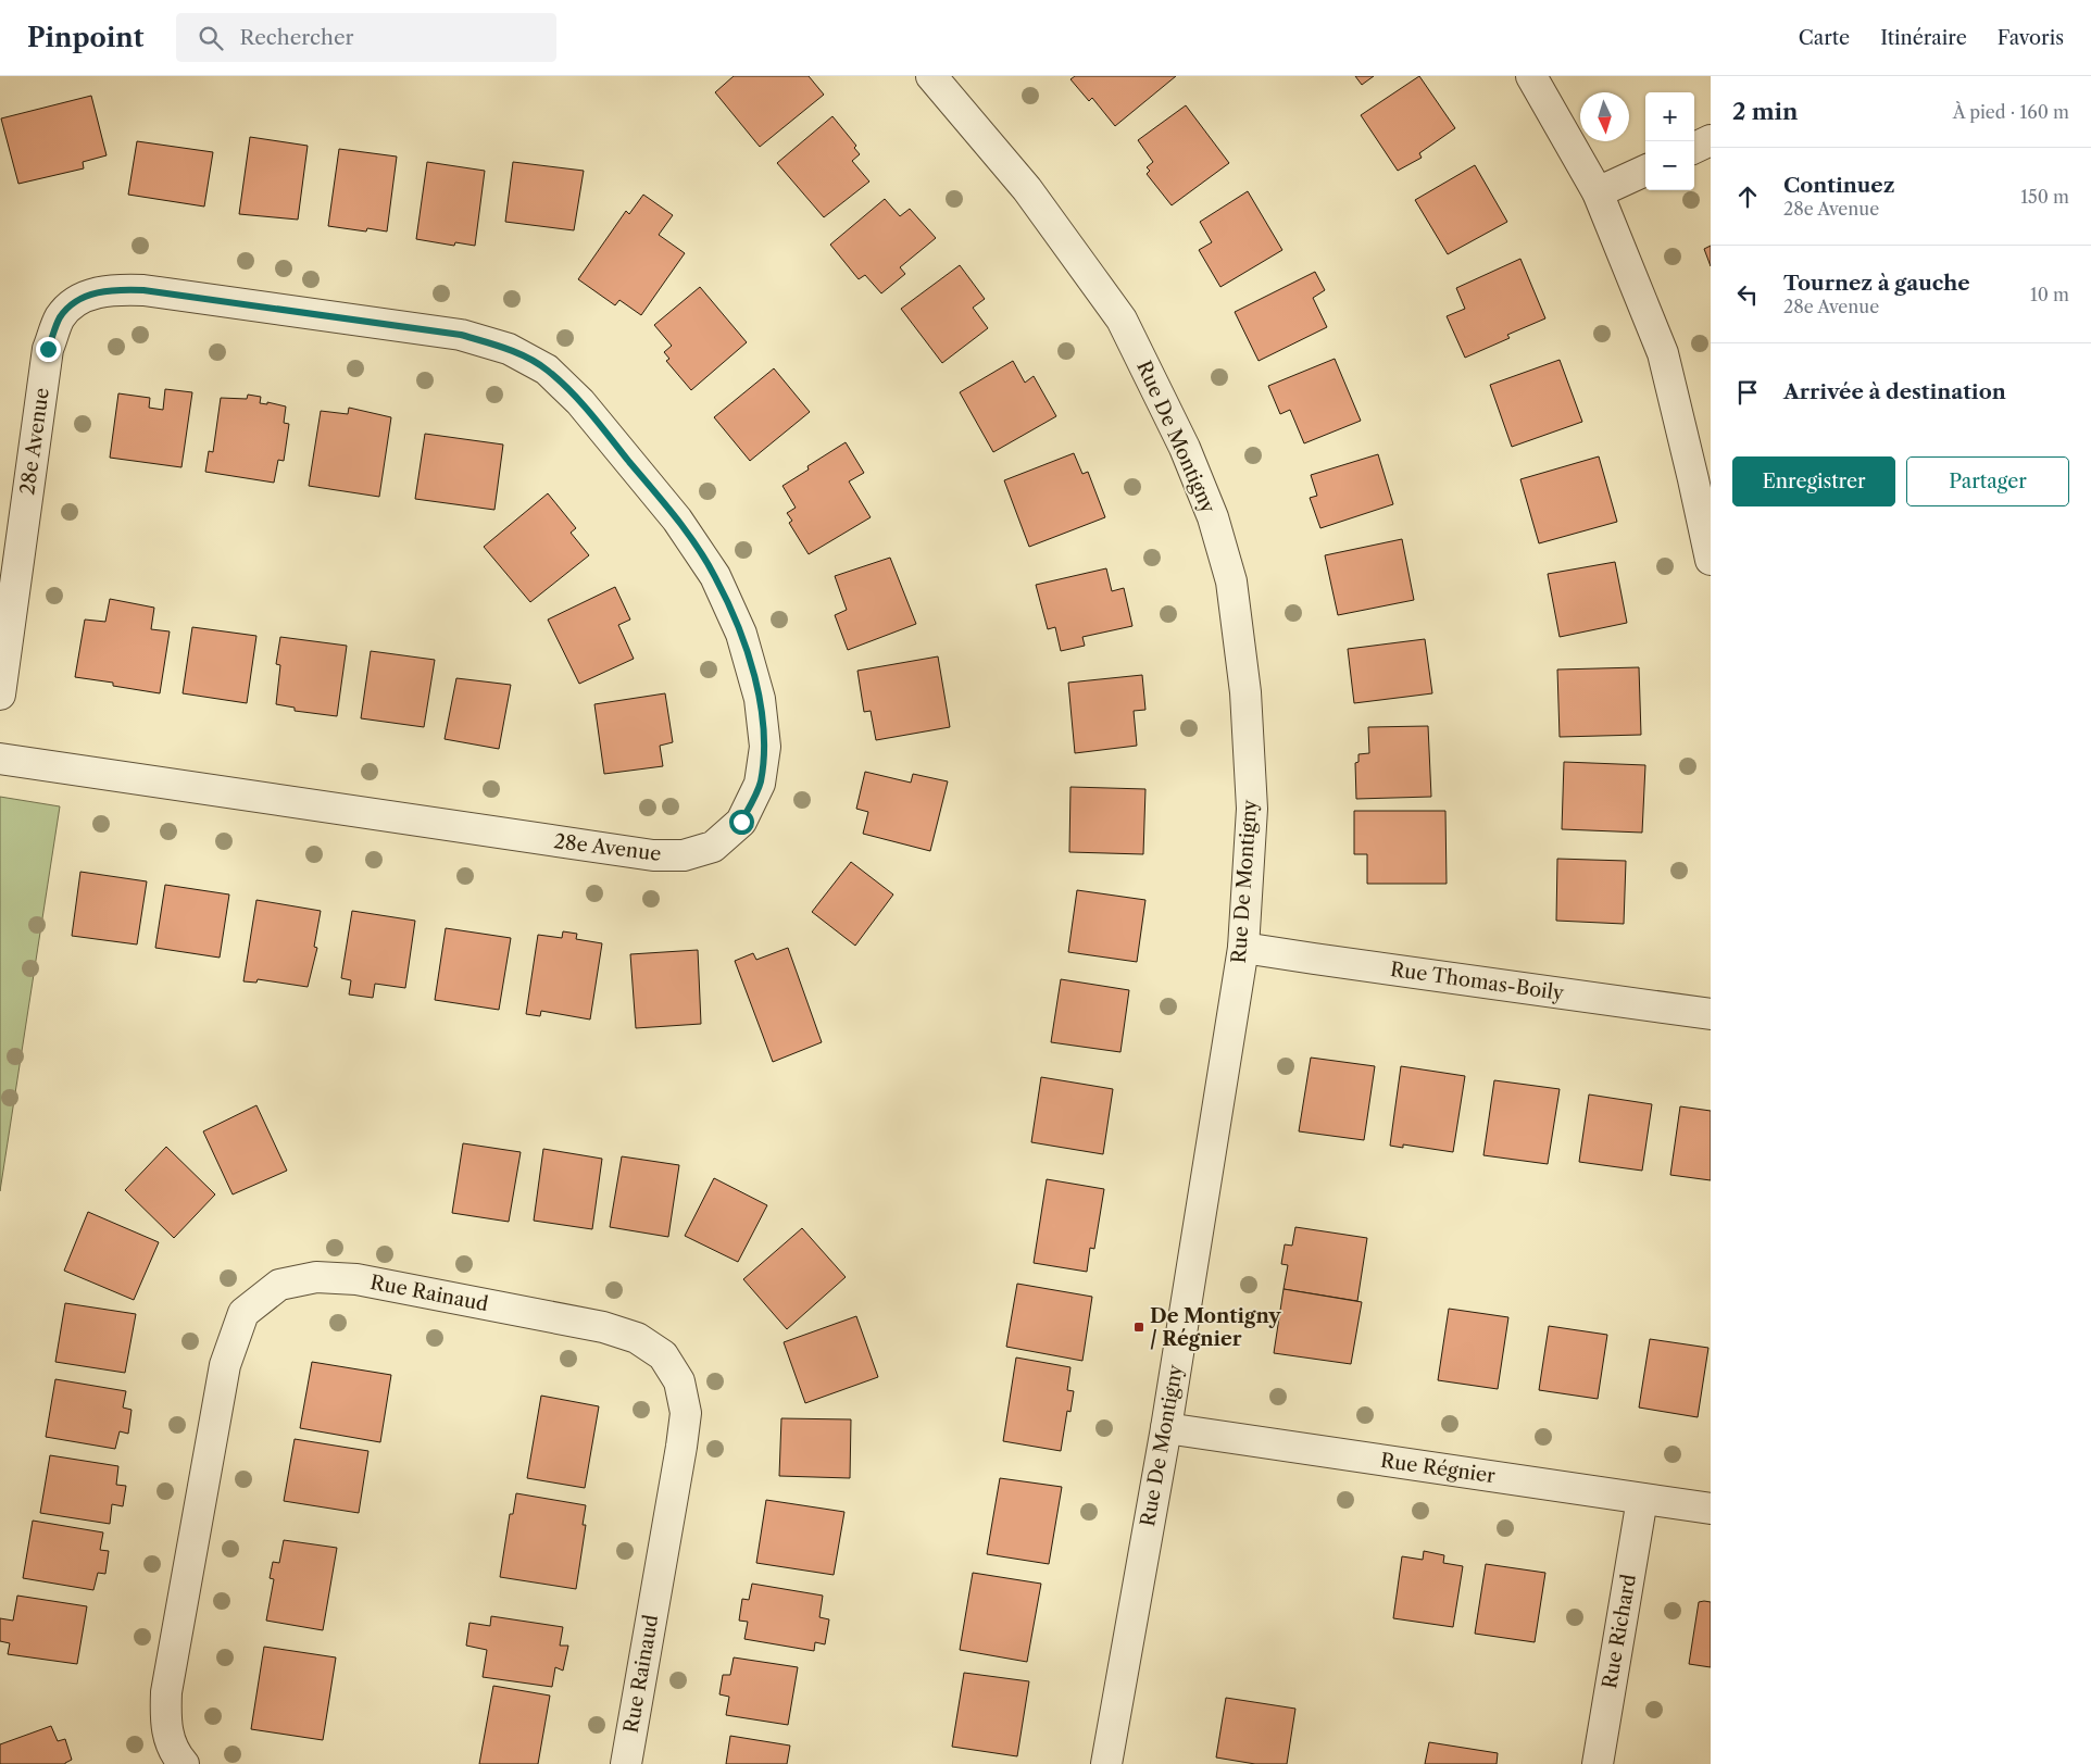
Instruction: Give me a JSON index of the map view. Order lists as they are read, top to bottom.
{
  "streets": {
    "street": [
      "Rue De Montigny",
      "28e Avenue",
      "Rue Thomas-Boily",
      "Rue Rainaud",
      "Rue Régnier",
      "Rue Richard"
    ]
  },
  "crossings": [
    ["Rue De Montigny", "Rue Thomas-Boily"],
    ["Rue De Montigny", "Rue Régnier"],
    ["Rue Régnier", "Rue Richard"]
  ],
  "places": {
    "transit": ["De Montigny / Régnier"]
  },
  "north": "bottom",
  "page": {
    "header": "Pinpoint",
    "search": "Rechercher",
    "nav": ["Carte", "Itinéraire", "Favoris"],
    "heading": ["2 min", "À pied · 160 m"],
    "map_buttons": ["+", "−"],
    "list": [
      ["Continuez", "28e Avenue", "150 m"],
      ["Tournez à gauche", "28e Avenue", "10 m"],
      "Arrivée à destination"
    ],
    "buttons": ["Enregistrer", "Partager"]
  }
}
